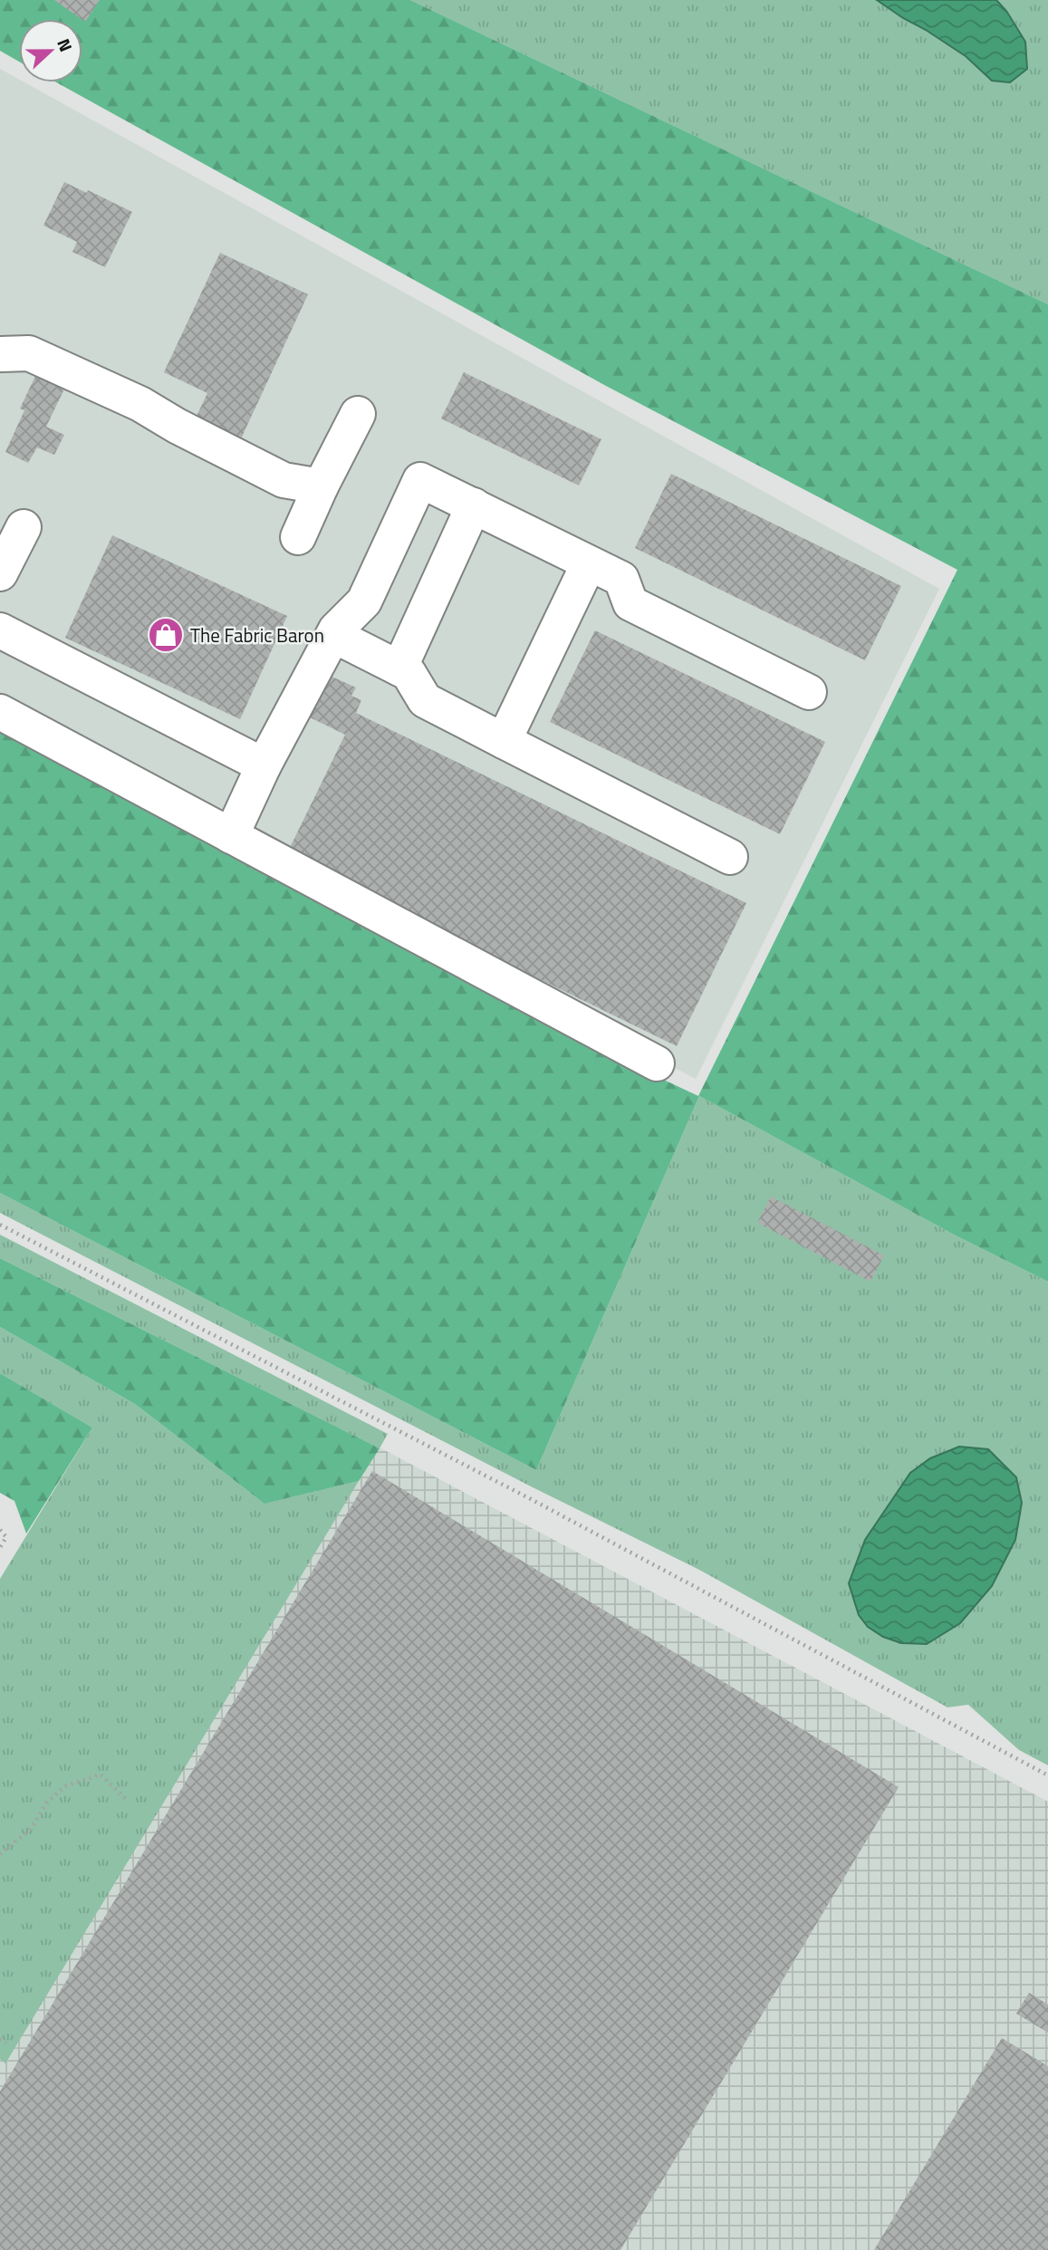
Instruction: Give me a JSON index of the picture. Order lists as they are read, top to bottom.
{
  "places": {
    "shop": ["The Fabric Baron"]
  },
  "north": "right"
}
